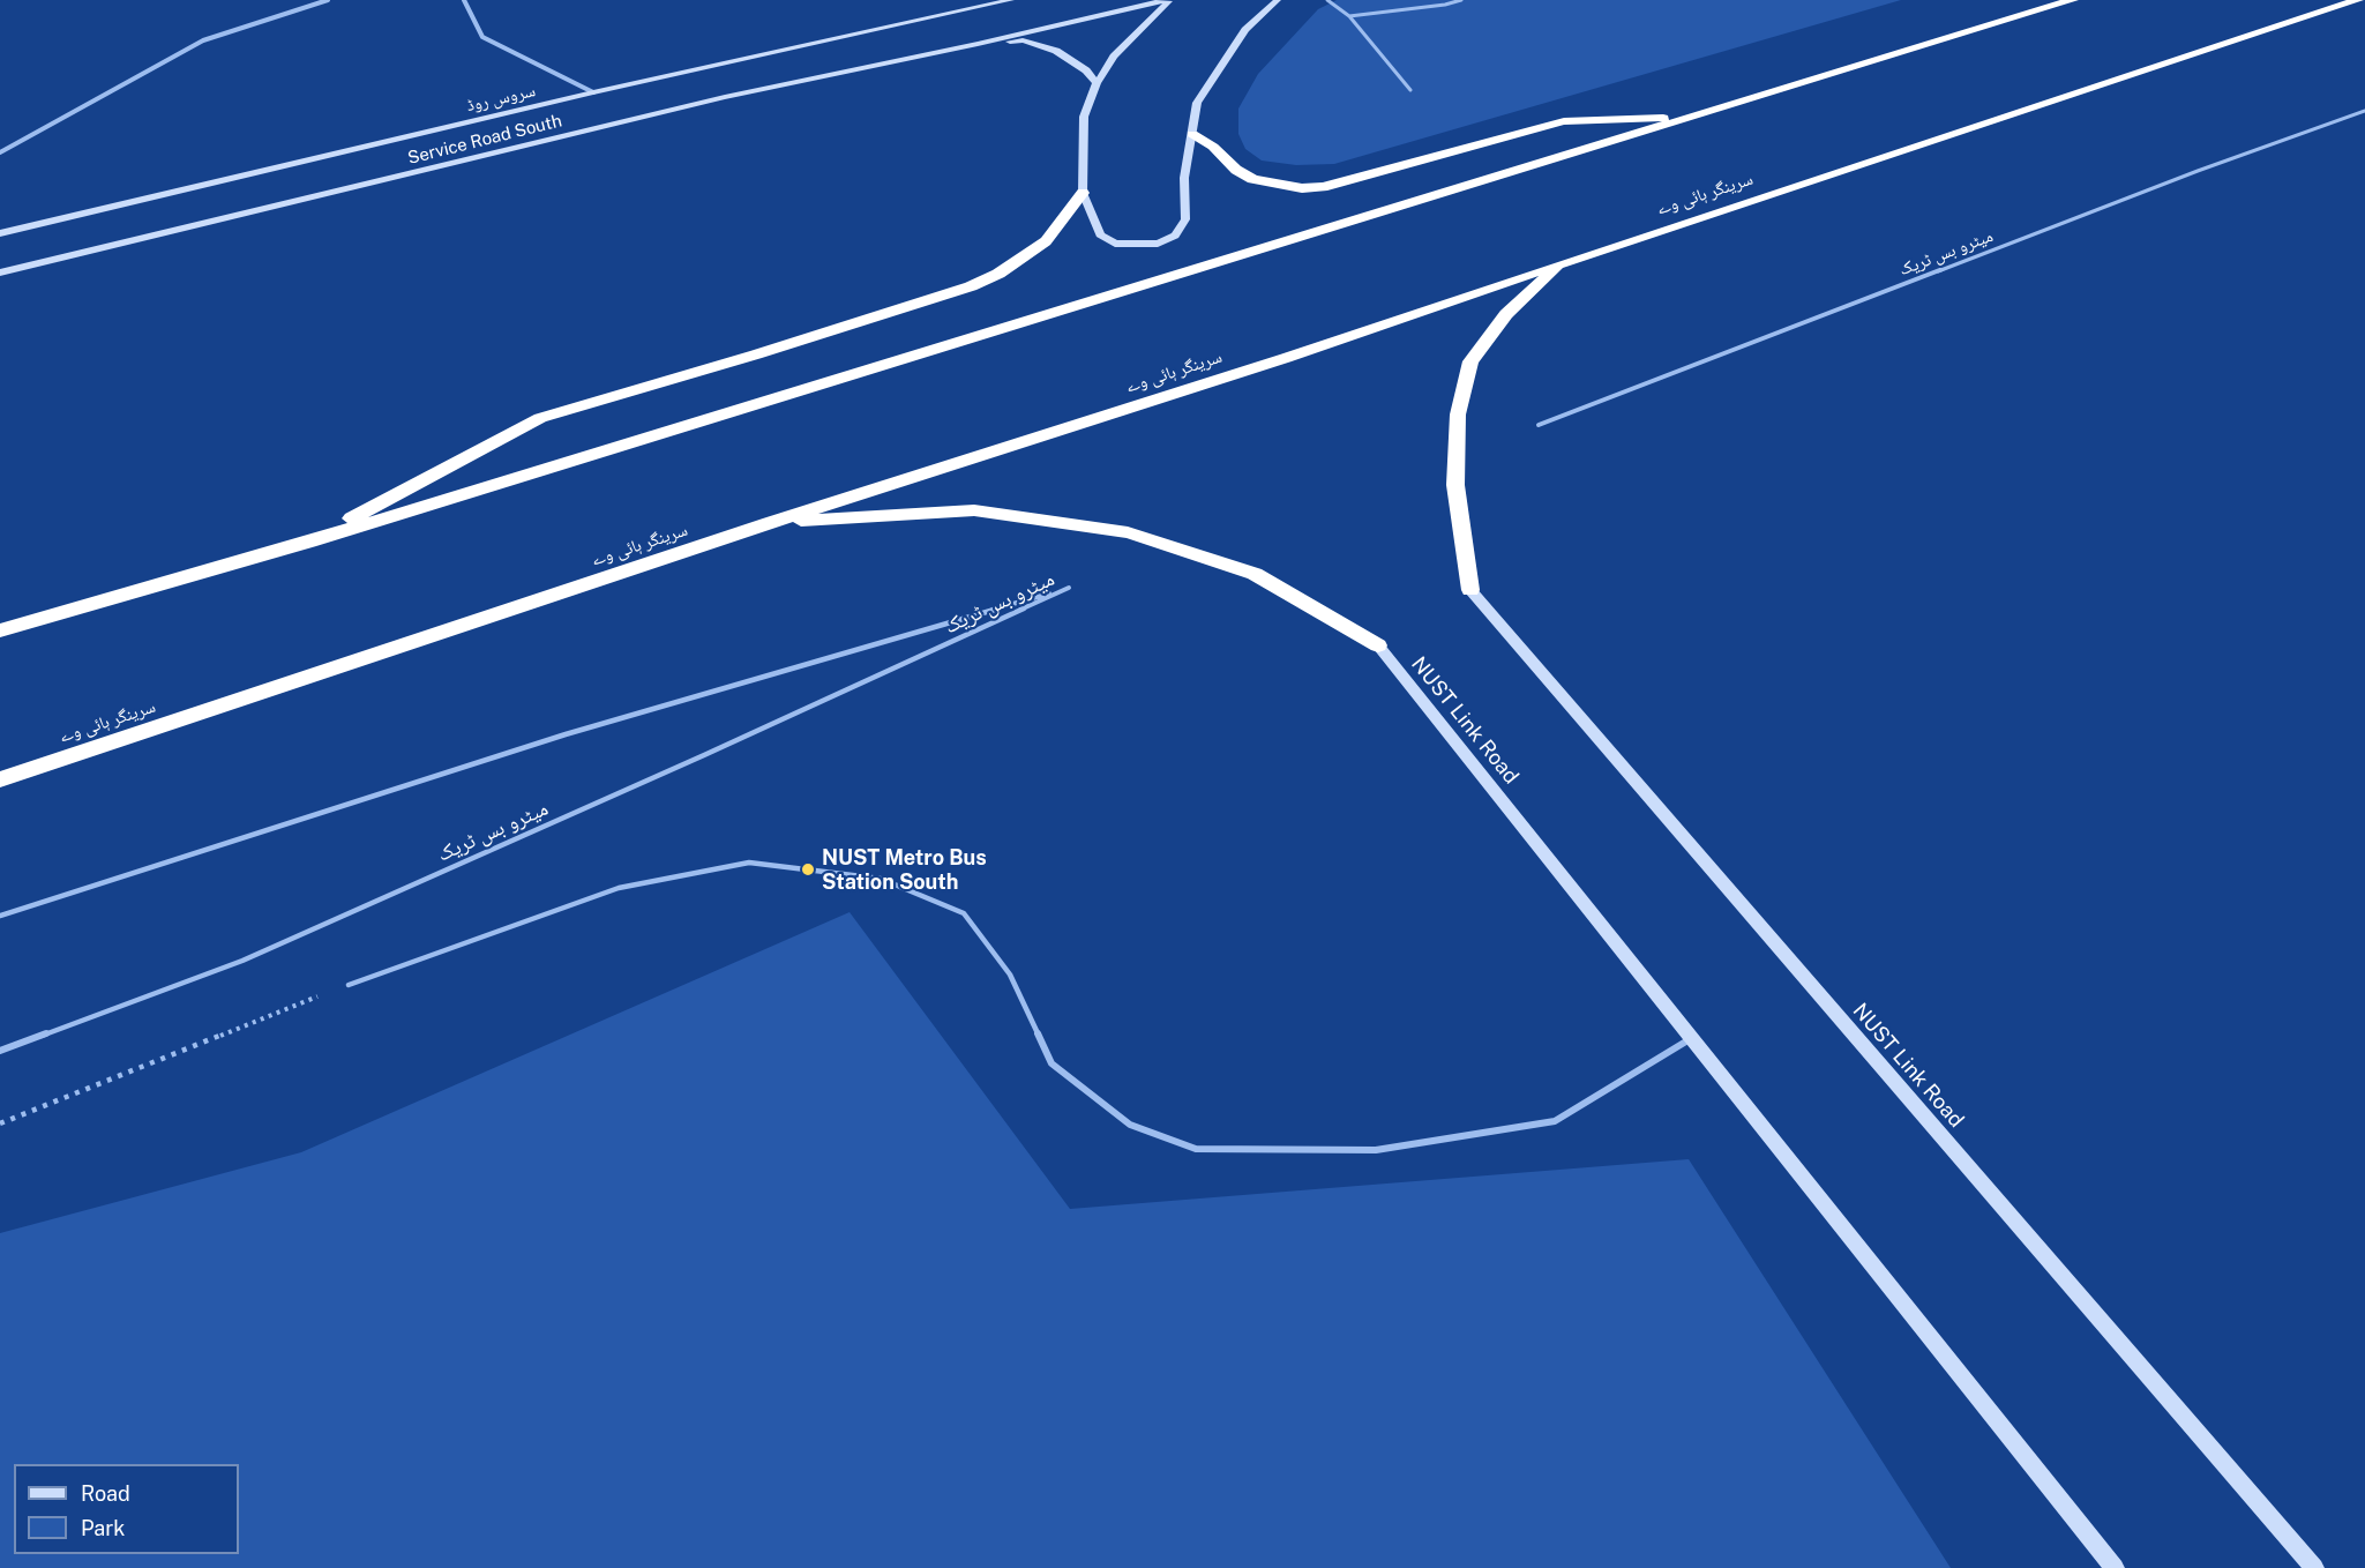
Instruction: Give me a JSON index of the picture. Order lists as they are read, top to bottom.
{
  "streets": {
    "highway": ["سرینگر ہائی وے"],
    "main road": ["سروس روڈ", "Service Road South", "NUST Link Road"],
    "lane": ["میٹرو بس ٹریک"]
  },
  "places": ["NUST Metro Bus Station South"],
  "legend": ["Road", "Park"]
}
